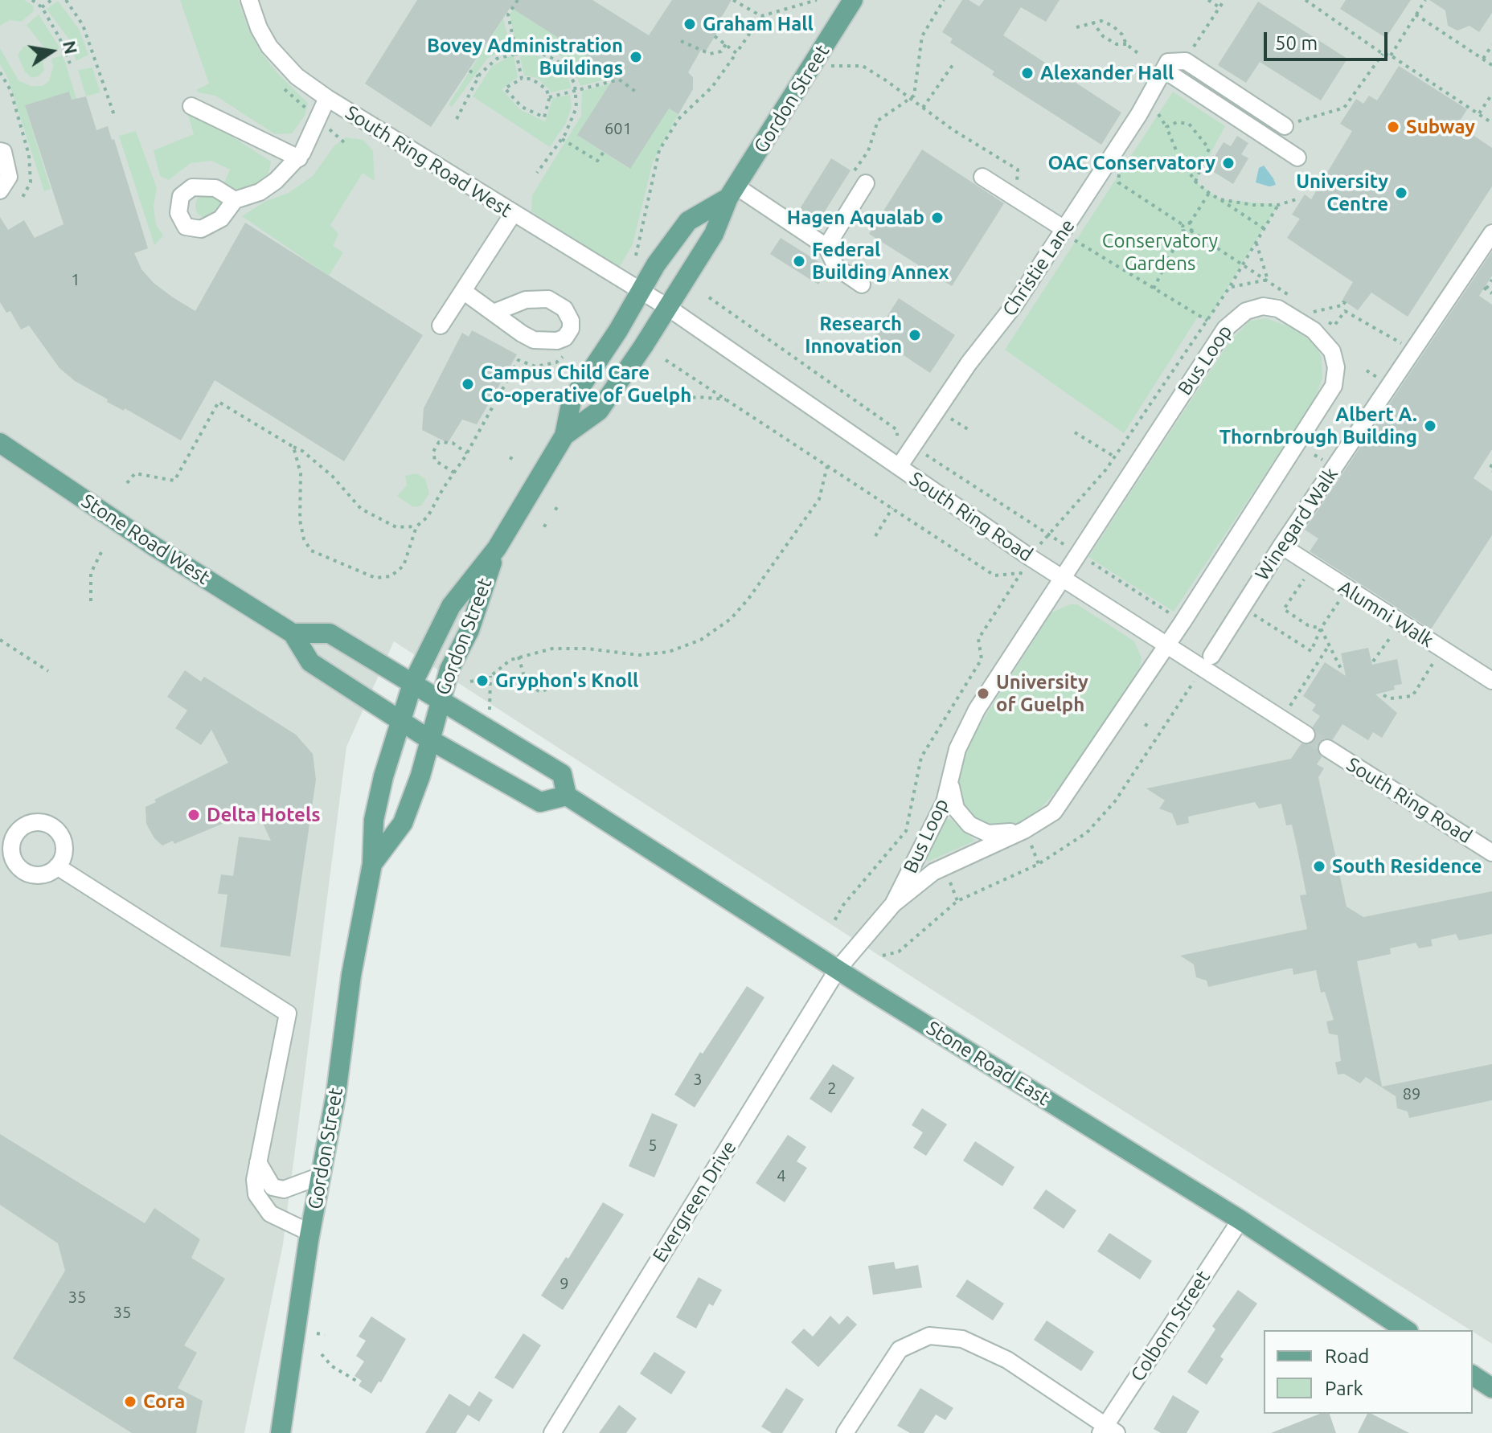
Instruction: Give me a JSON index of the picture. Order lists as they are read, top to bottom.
{
  "streets": {
    "main road": ["Gordon Street", "Stone Road West", "Stone Road East"],
    "street": [
      "South Ring Road West",
      "Christie Lane",
      "Bus Loop",
      "South Ring Road",
      "Winegard Walk",
      "Alumni Walk",
      "Evergreen Drive",
      "Colborn Street"
    ]
  },
  "crossings": [
    ["Gordon Street", "South Ring Road West"],
    ["Gordon Street", "South Ring Road"],
    ["Gordon Street", "Stone Road West"],
    ["South Ring Road West", "South Ring Road"],
    ["Christie Lane", "South Ring Road"],
    ["Bus Loop", "South Ring Road"],
    ["Bus Loop", "Stone Road East"],
    ["Bus Loop", "Evergreen Drive"],
    ["Winegard Walk", "Alumni Walk"],
    ["Stone Road East", "Evergreen Drive"],
    ["Stone Road East", "Colborn Street"]
  ],
  "parks": ["Conservatory Gardens"],
  "places": [
    "Graham Hall",
    "Bovey Administration Buildings",
    "Alexander Hall",
    "Subway",
    "OAC Conservatory",
    "University Centre",
    "Hagen Aqualab",
    "Federal Building Annex",
    "Research Innovation",
    "Campus Child Care Co-operative of Guelph",
    "Albert A. Thornbrough Building",
    "Gryphon's Knoll",
    "University of Guelph",
    "Delta Hotels",
    "South Residence",
    "Cora"
  ],
  "house_numbers": [
    "601",
    "1",
    "3",
    "2",
    "89",
    "5",
    "4",
    "9",
    "35",
    "35"
  ],
  "legend": ["Road", "Park"],
  "scale_bar": "50 m",
  "north": "right"
}
